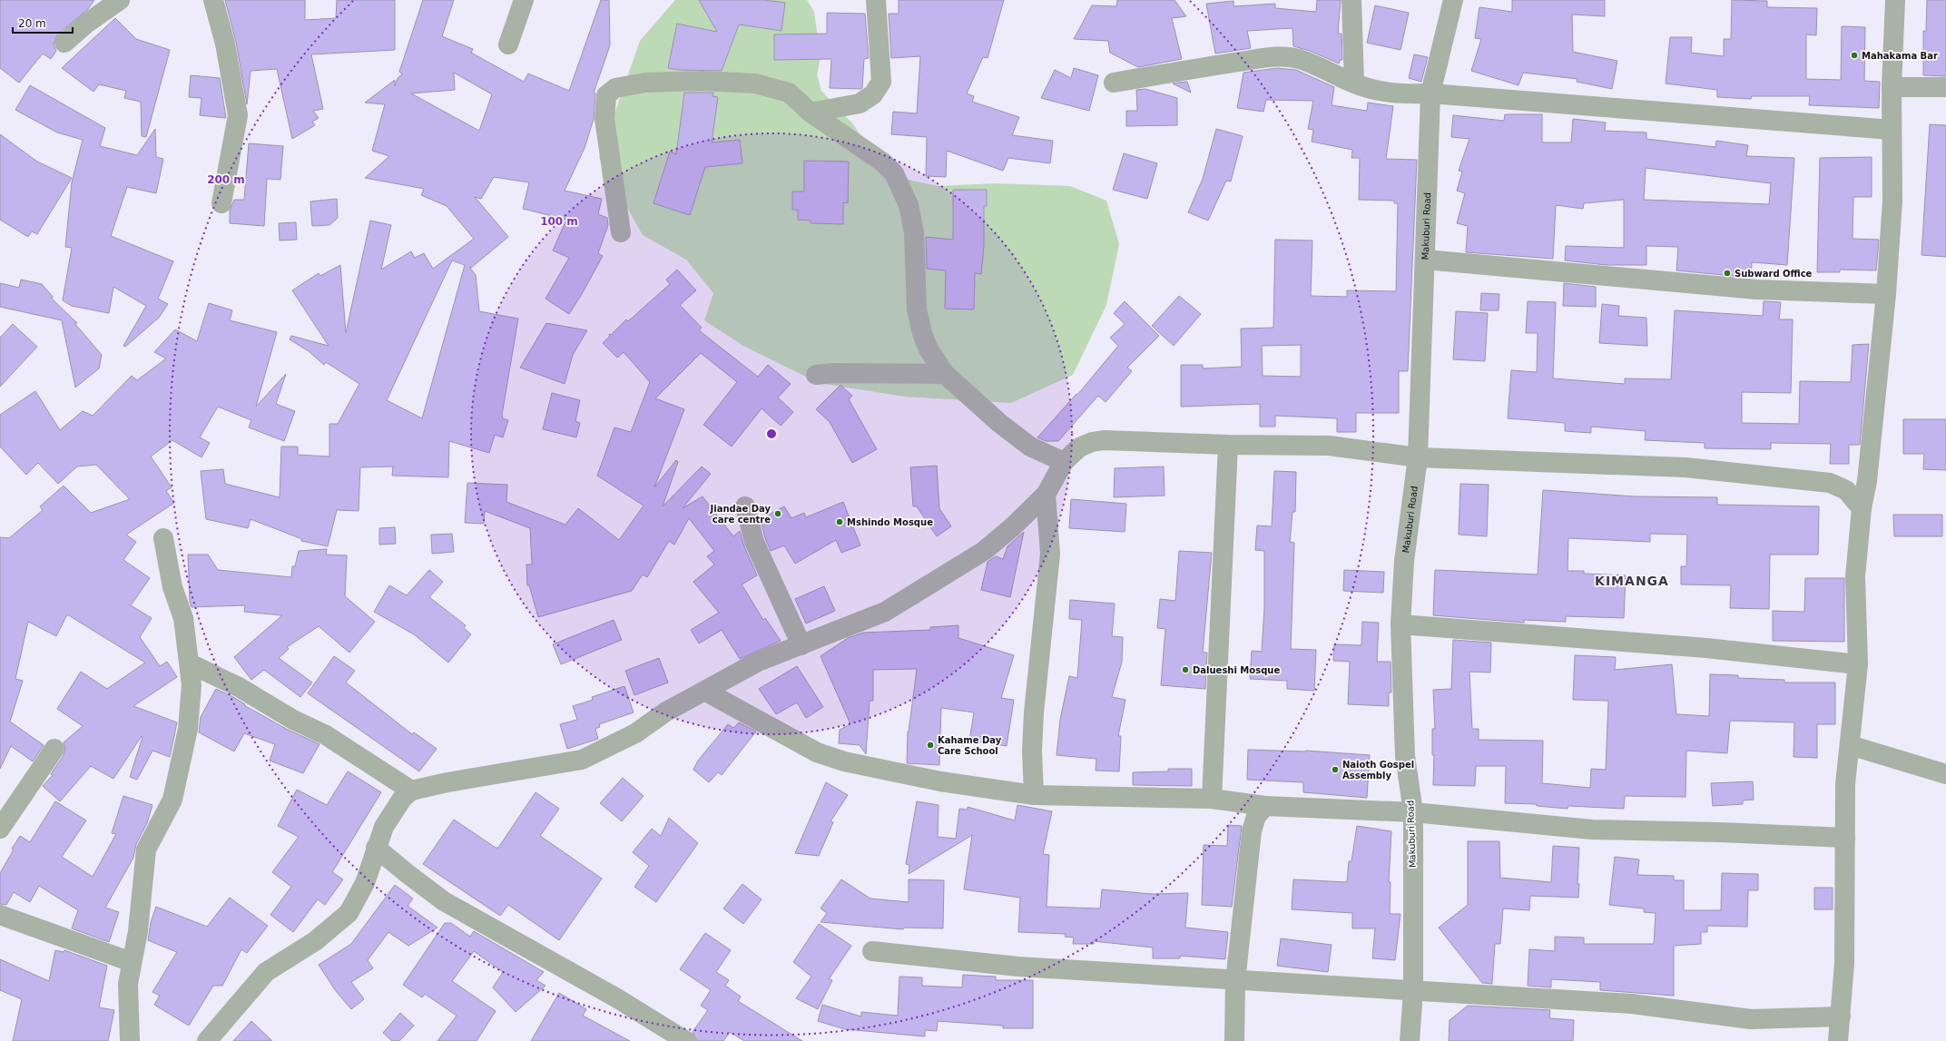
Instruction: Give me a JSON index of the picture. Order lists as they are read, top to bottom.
{
  "streets": {
    "street": ["Makuburi Road"]
  },
  "districts": ["KIMANGA"],
  "places": [
    "Mahakama Bar",
    "Subward Office",
    "Jiandae Day care centre",
    "Mshindo Mosque",
    "Dalueshi Mosque",
    "Kahame Day Care School",
    "Naioth Gospel Assembly"
  ],
  "scale_bar": "20 m",
  "rings": ["200 m", "100 m"]
}
